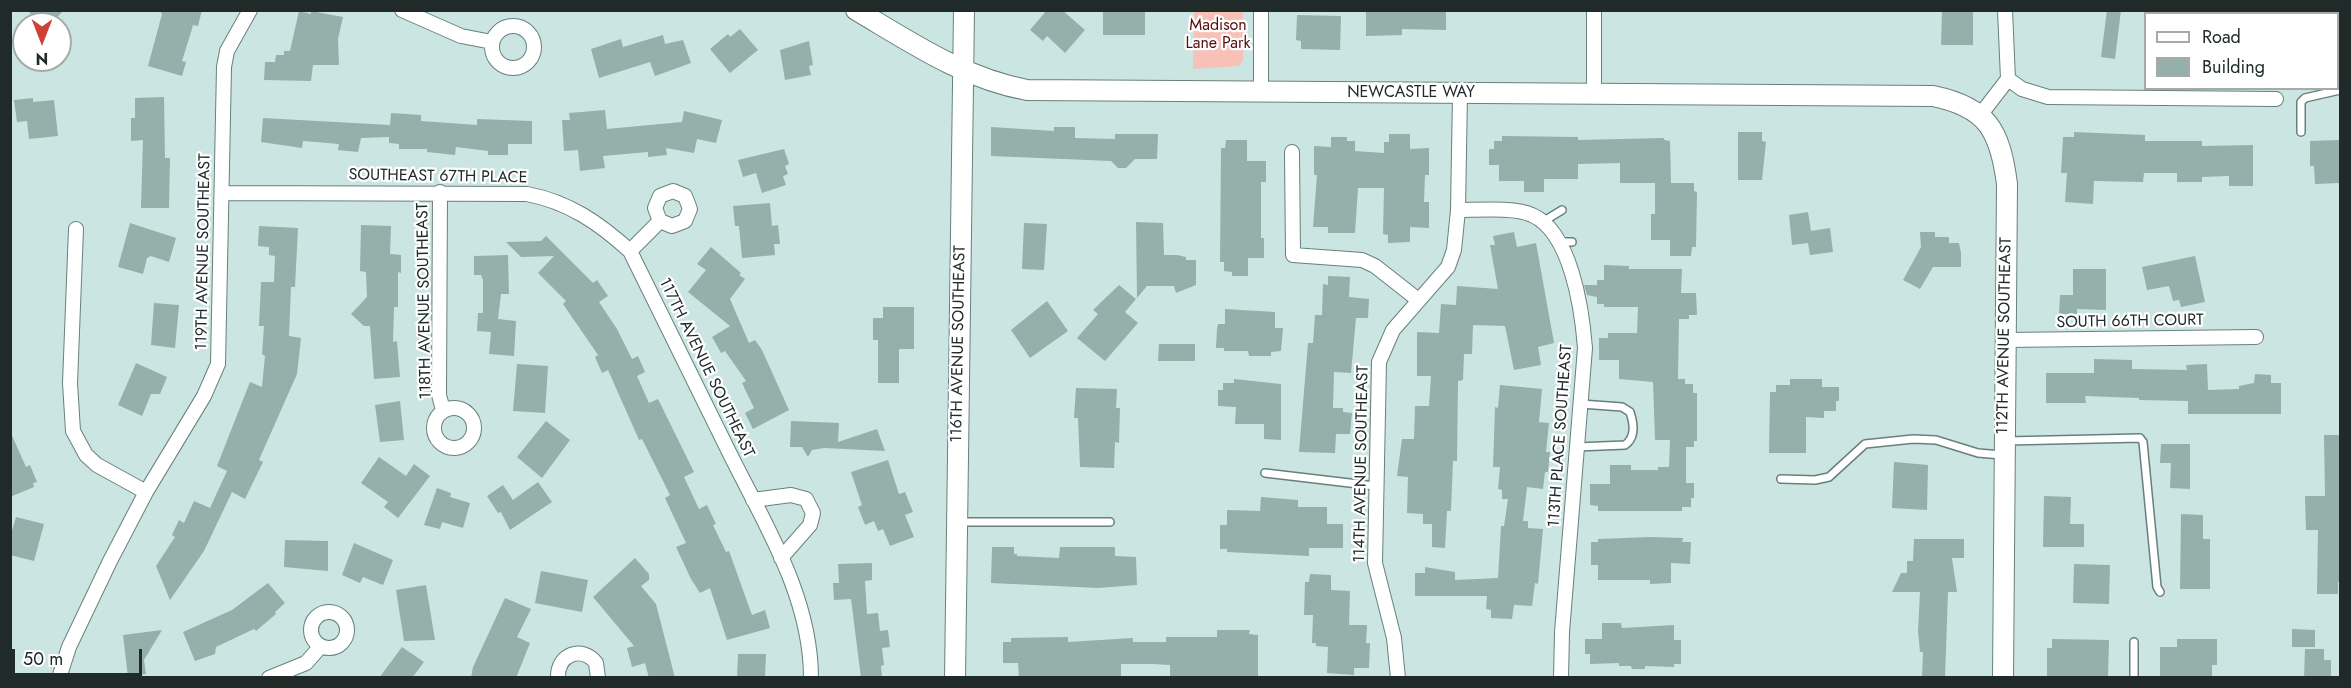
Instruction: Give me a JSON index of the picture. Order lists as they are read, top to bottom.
{
  "streets": {
    "main road": ["NEWCASTLE WAY", "112TH AVENUE SOUTHEAST", "116TH AVENUE SOUTHEAST"],
    "street": [
      "SOUTHEAST 67TH PLACE",
      "119TH AVENUE SOUTHEAST",
      "118TH AVENUE SOUTHEAST",
      "SOUTH 66TH COURT",
      "117TH AVENUE SOUTHEAST",
      "113TH PLACE SOUTHEAST",
      "114TH AVENUE SOUTHEAST"
    ]
  },
  "crossings": [
    ["NEWCASTLE WAY", "112TH AVENUE SOUTHEAST"],
    ["NEWCASTLE WAY", "116TH AVENUE SOUTHEAST"],
    ["NEWCASTLE WAY", "114TH AVENUE SOUTHEAST"],
    ["SOUTHEAST 67TH PLACE", "119TH AVENUE SOUTHEAST"],
    ["SOUTHEAST 67TH PLACE", "118TH AVENUE SOUTHEAST"],
    ["SOUTHEAST 67TH PLACE", "117TH AVENUE SOUTHEAST"],
    ["SOUTH 66TH COURT", "112TH AVENUE SOUTHEAST"]
  ],
  "parks": ["Madison Lane Park"],
  "legend": ["Road", "Building"],
  "scale_bar": "50 m",
  "north": "bottom"
}
